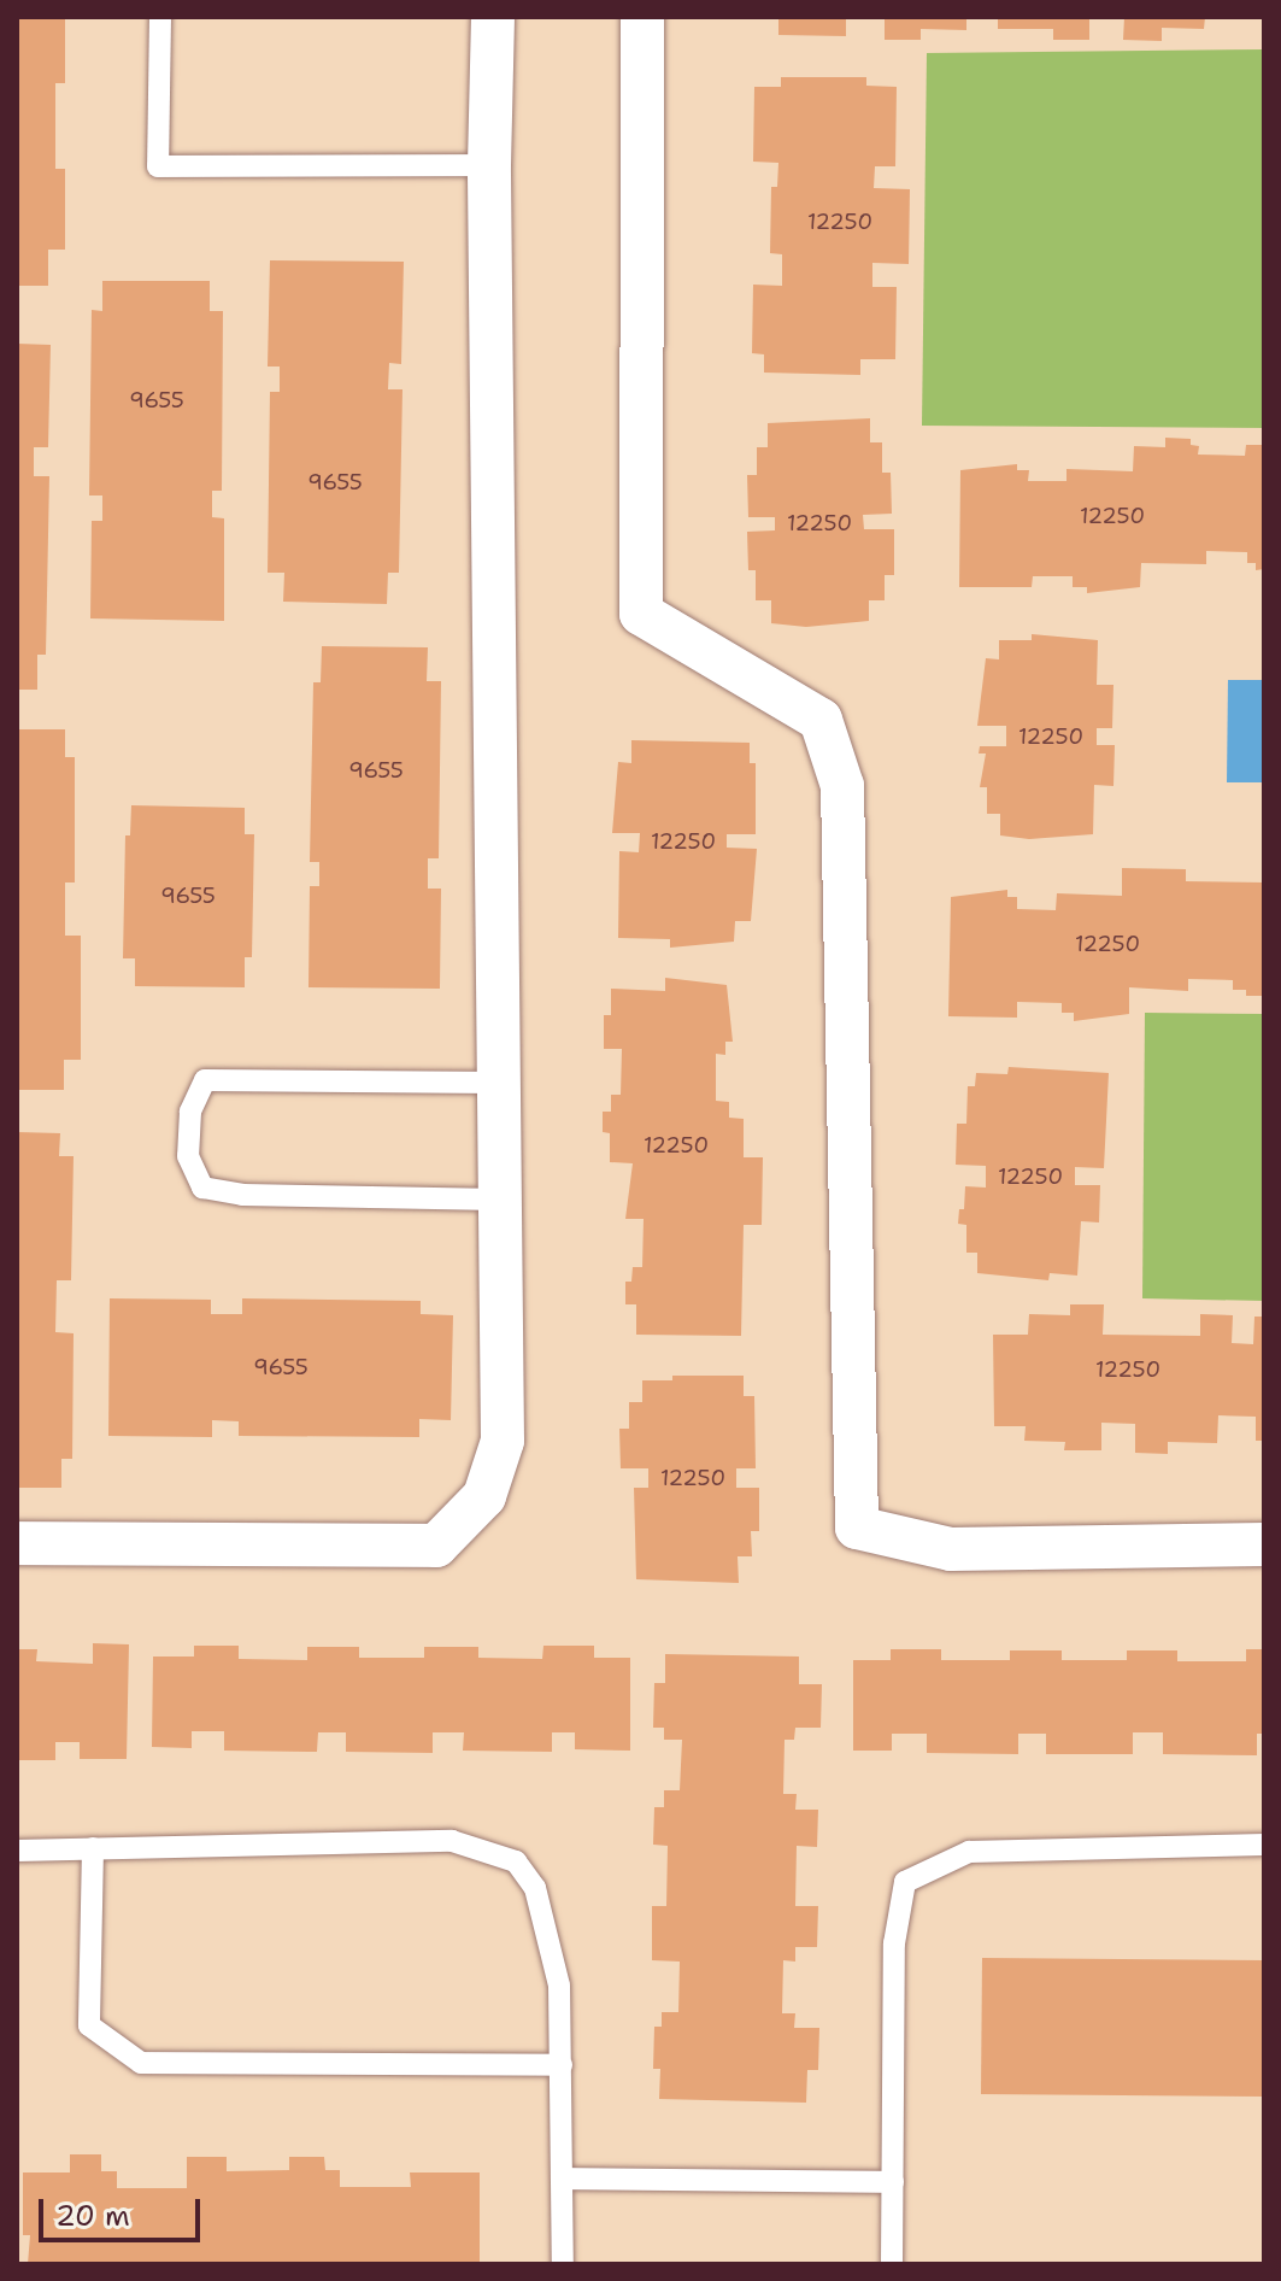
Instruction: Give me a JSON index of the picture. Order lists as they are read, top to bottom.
{
  "house_numbers": [
    "12250",
    "9655",
    "9655",
    "12250",
    "12250",
    "12250",
    "9655",
    "12250",
    "9655",
    "12250",
    "12250",
    "12250",
    "9655",
    "12250",
    "12250"
  ],
  "scale_bar": "20 m"
}
